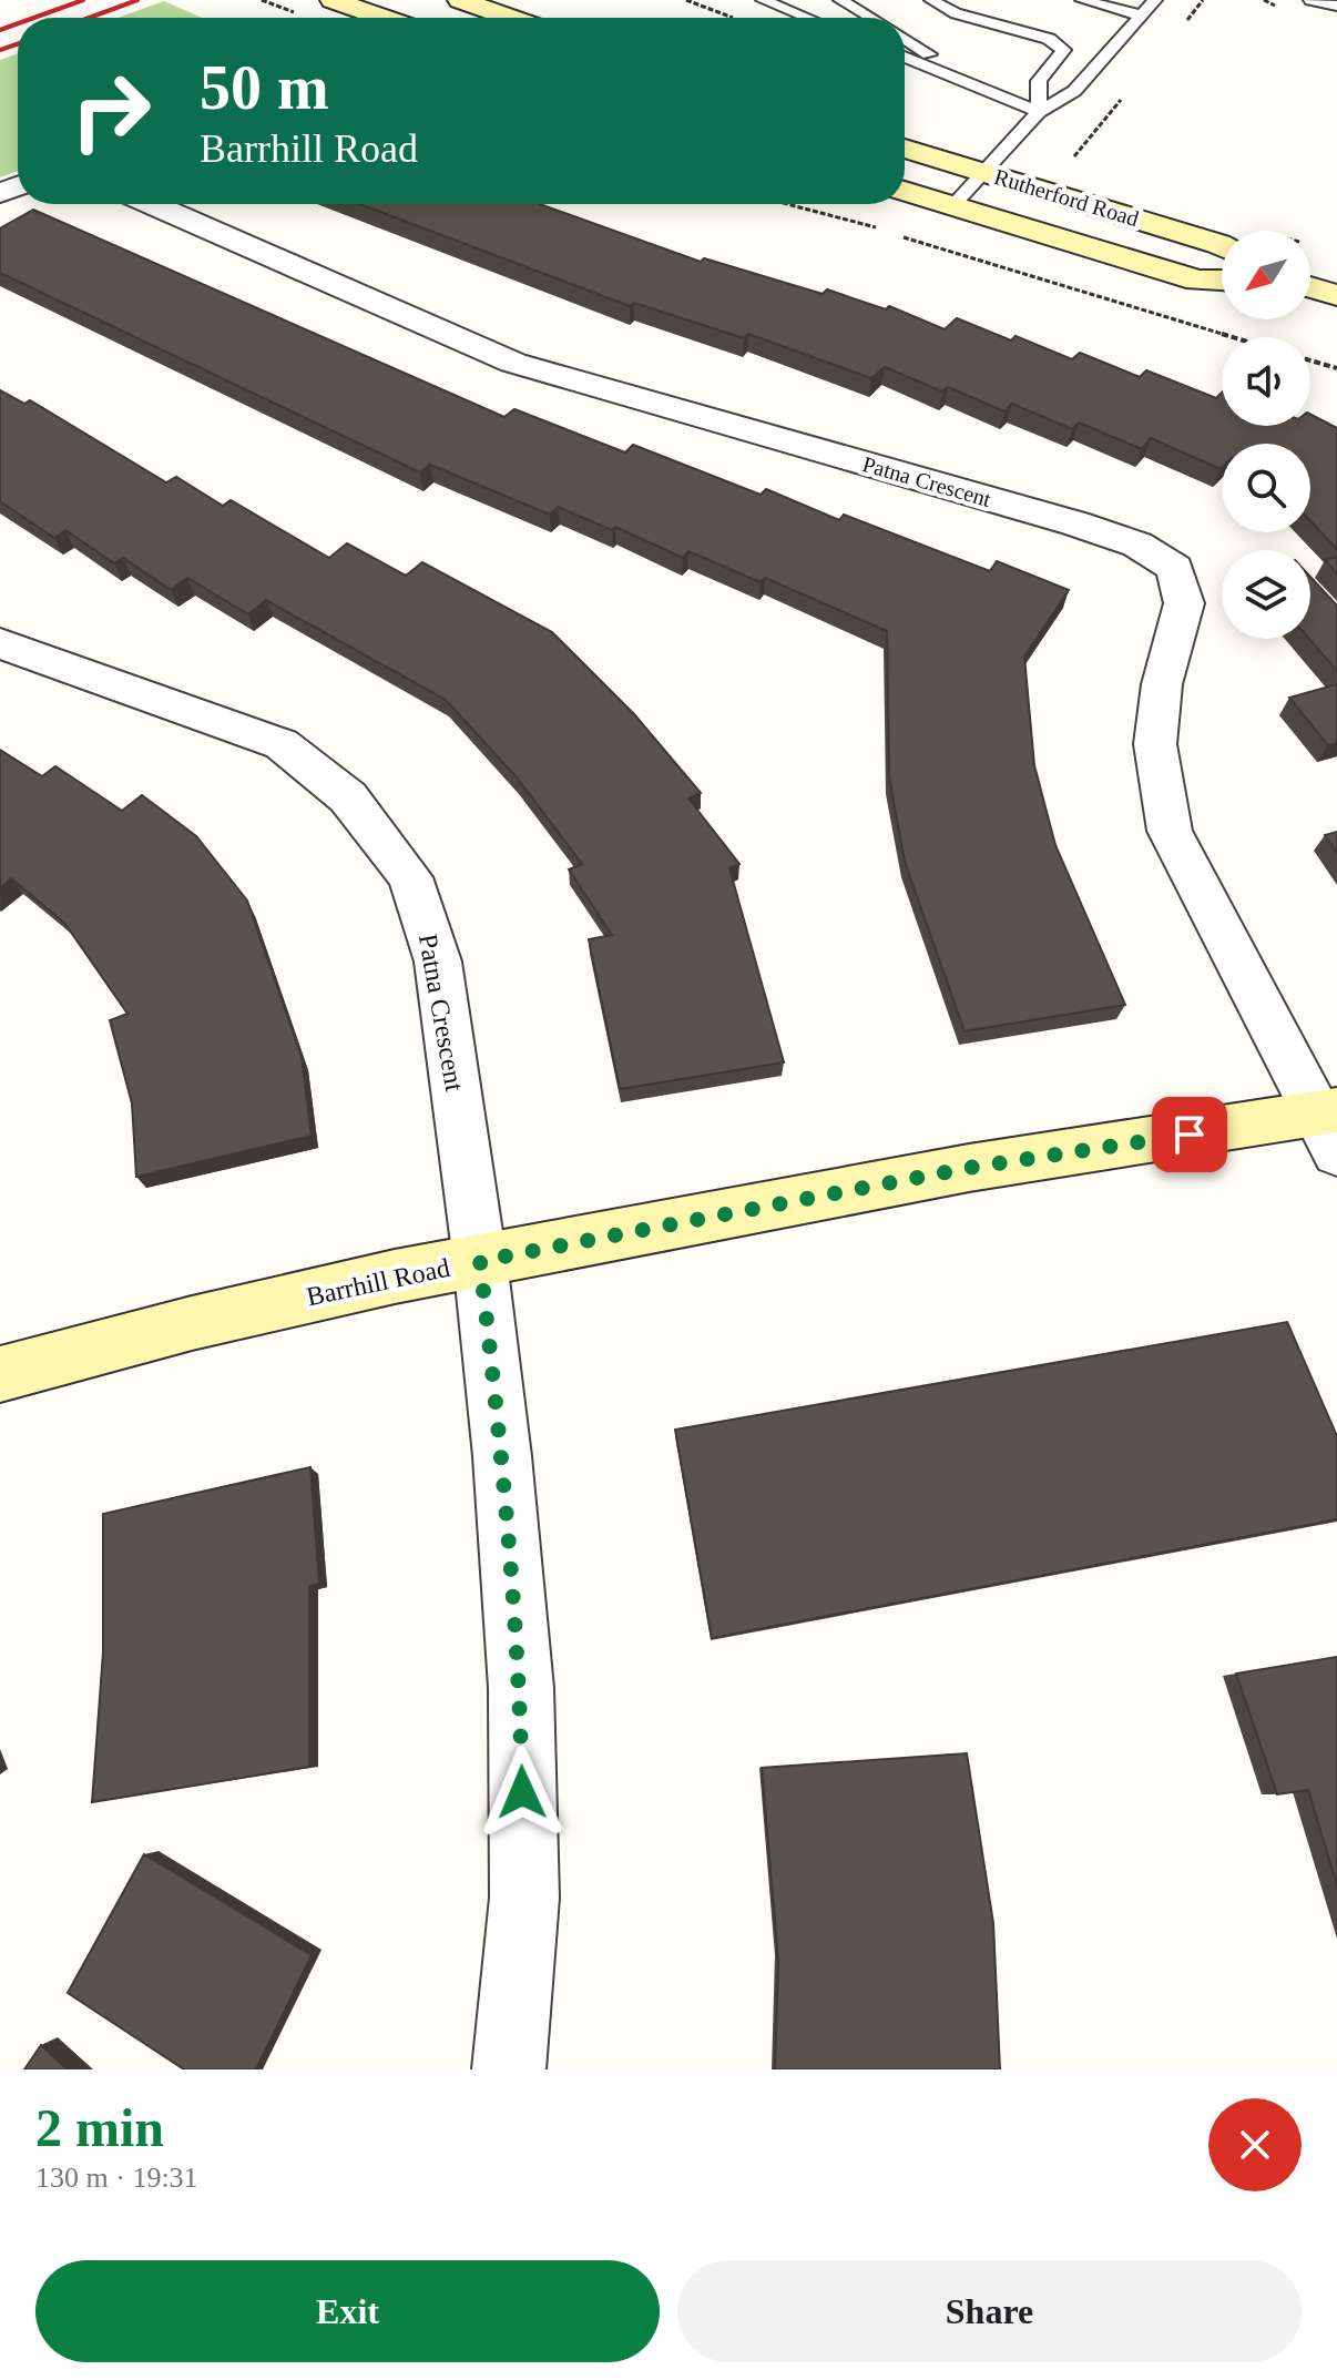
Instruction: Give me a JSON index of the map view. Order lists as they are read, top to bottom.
{
  "streets": {
    "main road": ["Rutherford Road", "Barrhill Road"],
    "street": ["Patna Crescent"]
  },
  "crossings": [
    ["Patna Crescent", "Barrhill Road"]
  ],
  "north": "bottom left",
  "page": {
    "turn": ["50 m", "Barrhill Road"],
    "heading": ["2 min", "130 m · 19:31"],
    "buttons": ["Exit", "Share"]
  }
}
